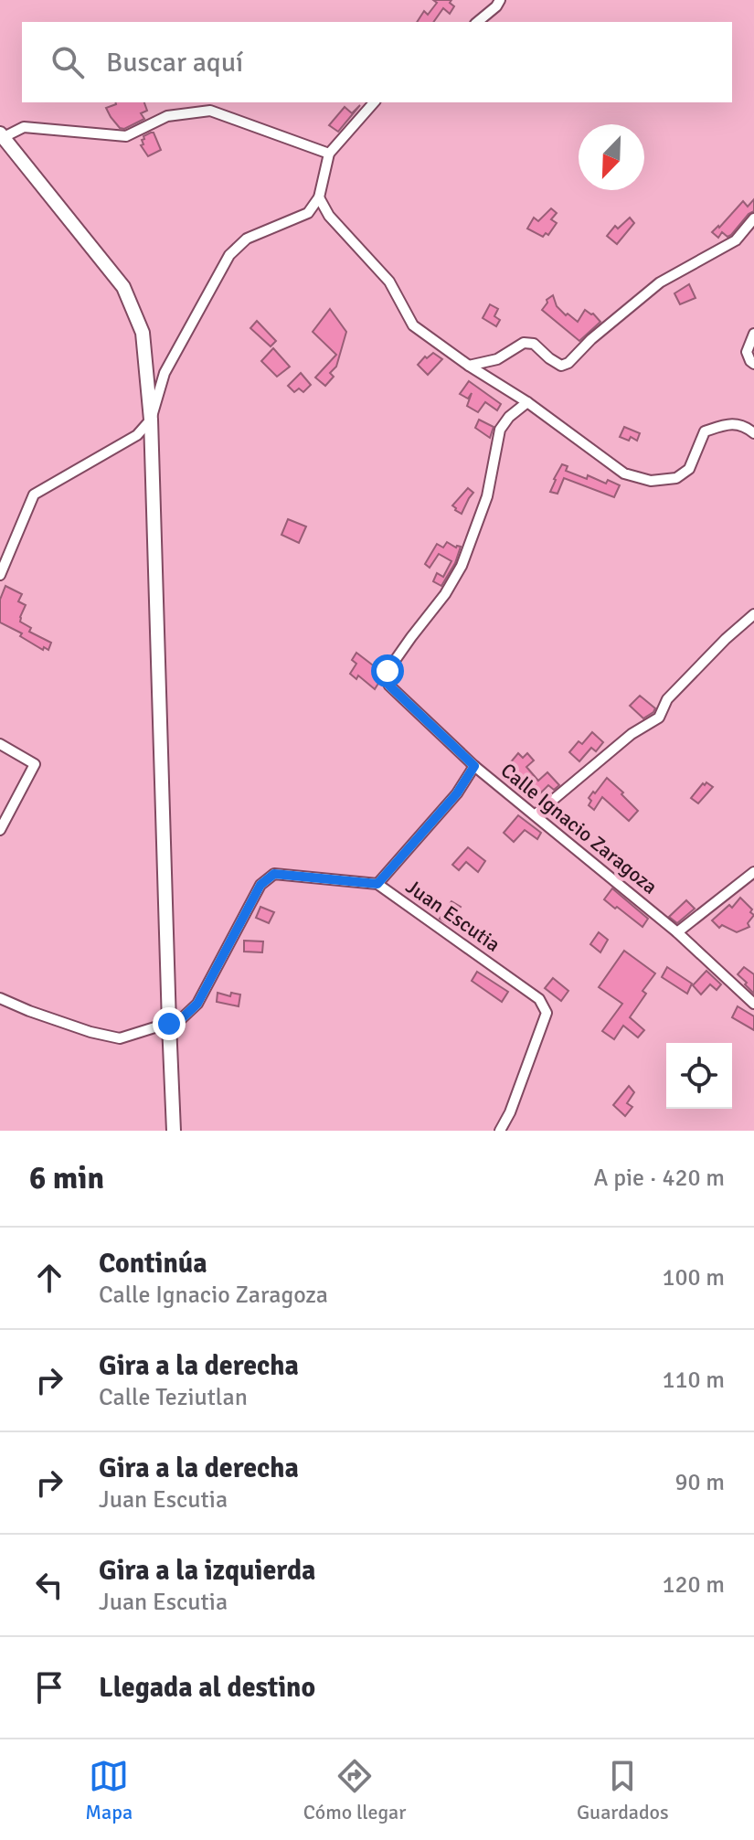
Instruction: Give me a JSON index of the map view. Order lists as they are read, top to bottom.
{
  "streets": {
    "street": ["Calle Ignacio Zaragoza", "Juan Escutia"]
  },
  "north": "bottom left",
  "page": {
    "search": "Buscar aquí",
    "heading": ["6 min", "A pie · 420 m"],
    "list": [
      ["Continúa", "Calle Ignacio Zaragoza", "100 m"],
      ["Gira a la derecha", "Calle Teziutlan", "110 m"],
      ["Gira a la derecha", "Juan Escutia", "90 m"],
      ["Gira a la izquierda", "Juan Escutia", "120 m"],
      "Llegada al destino"
    ],
    "nav": ["Mapa", "Cómo llegar", "Guardados"]
  }
}
